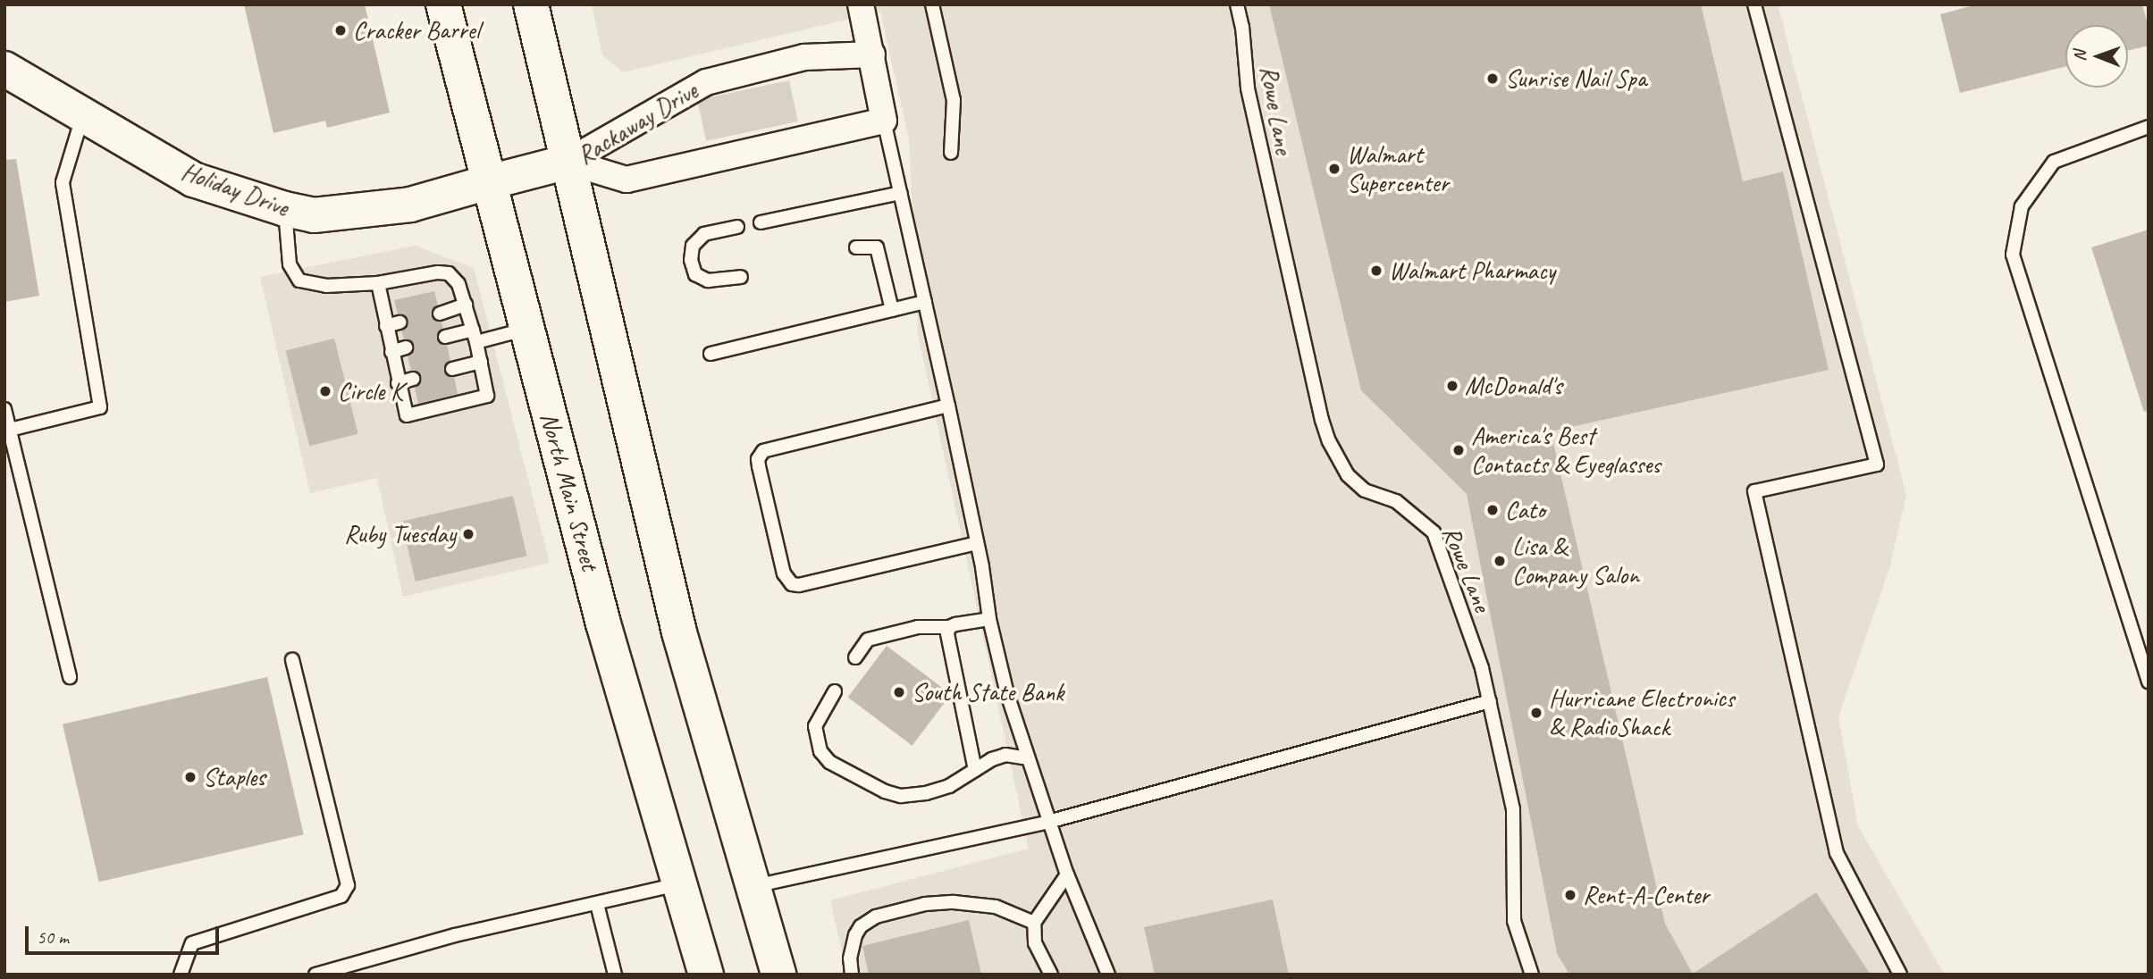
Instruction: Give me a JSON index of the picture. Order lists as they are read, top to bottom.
{
  "streets": {
    "main road": ["Holiday Drive", "North Main Street"],
    "street": ["Rackaway Drive"],
    "lane": ["Rowe Lane"]
  },
  "crossings": [
    ["Rackaway Drive", "Holiday Drive"],
    ["Holiday Drive", "North Main Street"]
  ],
  "places": [
    "Cracker Barrel",
    "Sunrise Nail Spa",
    "Walmart Supercenter",
    "Walmart Pharmacy",
    "McDonald's",
    "Circle K",
    "America's Best Contacts & Eyeglasses",
    "Cato",
    "Ruby Tuesday",
    "Lisa & Company Salon",
    "South State Bank",
    "Hurricane Electronics & RadioShack",
    "Staples",
    "Rent-A-Center"
  ],
  "scale_bar": "50 m",
  "north": "left"
}
